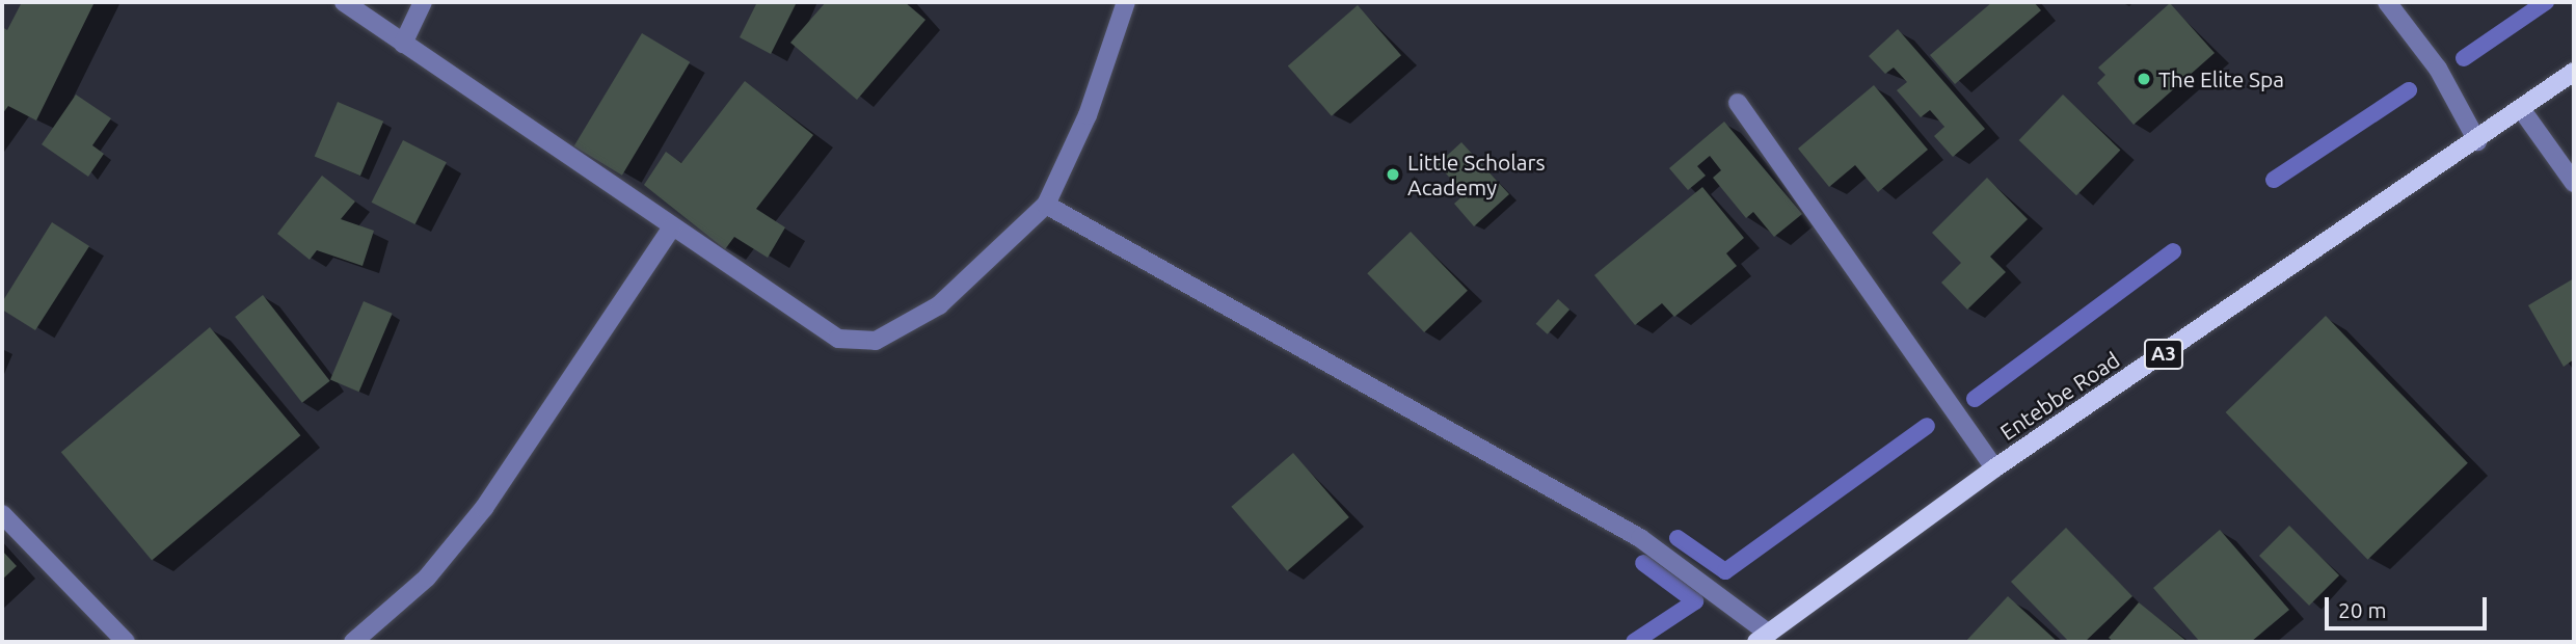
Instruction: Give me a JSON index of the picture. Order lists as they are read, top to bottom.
{
  "streets": {
    "main road": ["A3", "Entebbe Road"]
  },
  "places": ["The Elite Spa", "Little Scholars Academy"],
  "scale_bar": "20 m"
}
